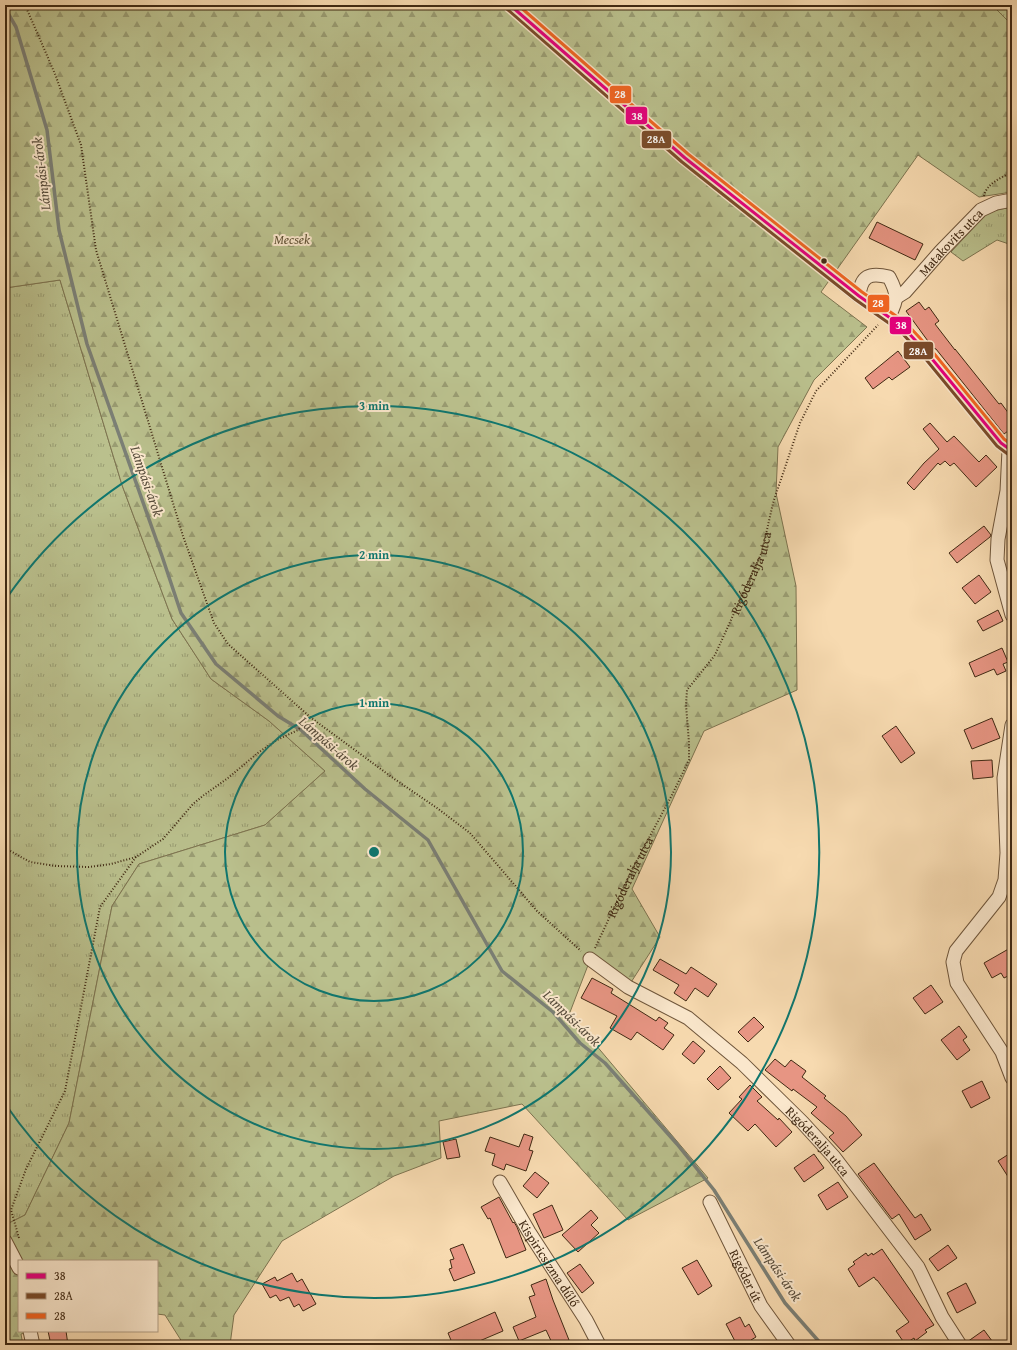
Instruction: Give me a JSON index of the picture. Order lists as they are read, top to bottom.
{
  "streets": {
    "street": [
      "Matakovits utca",
      "Rigóderalja utca",
      "Kispiricsizma dűlő",
      "Rigóder út"
    ]
  },
  "crossings": [
    ["Matakovits utca", "Rigóderalja utca"]
  ],
  "water": ["Lámpási-árok"],
  "parks": ["Mecsek"],
  "lines": ["transit line 38", "transit line 28", "transit line 28A"],
  "legend": ["38", "28A", "28"],
  "rings": ["3 min", "2 min", "1 min"]
}
